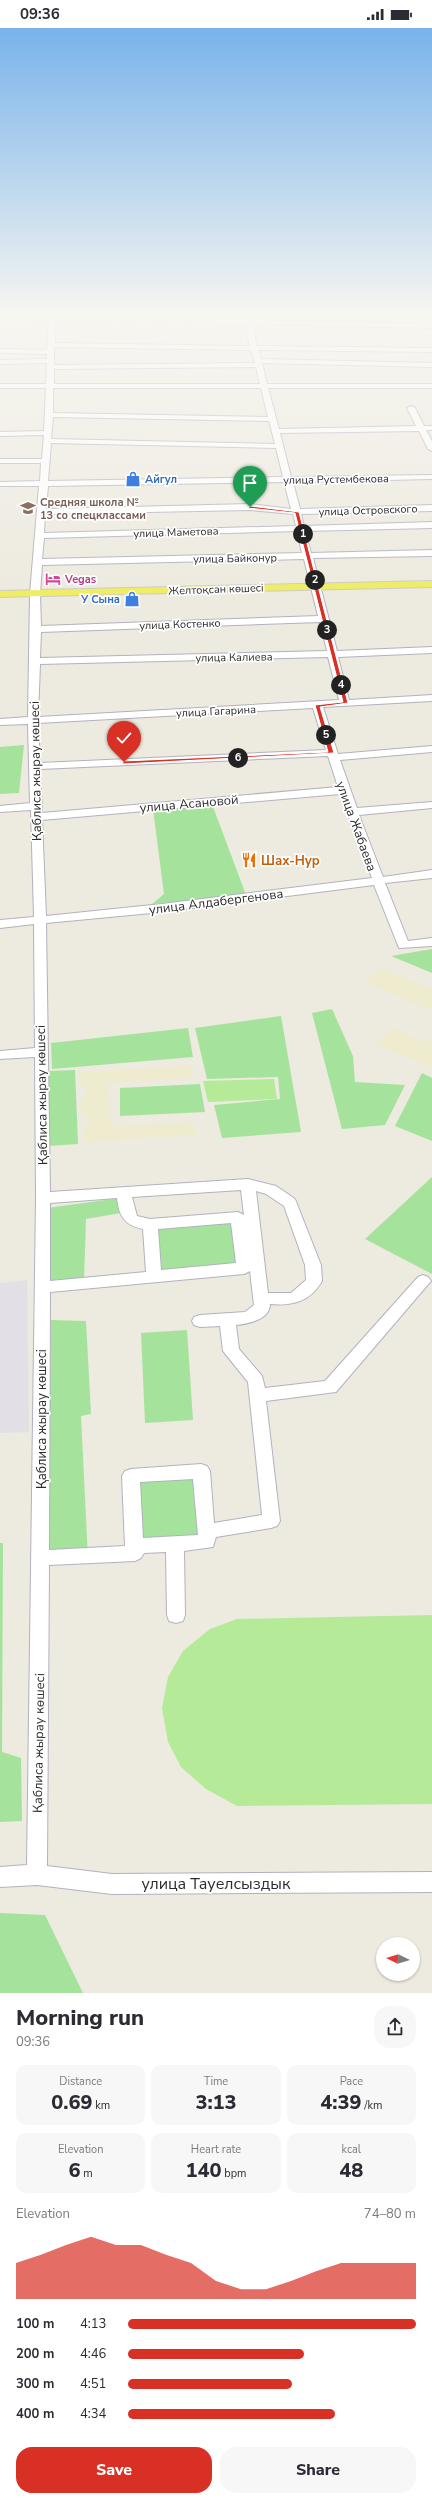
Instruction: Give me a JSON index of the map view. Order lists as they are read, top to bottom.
{
  "streets": {
    "main road": ["Желтоқсан көшесі"],
    "street": [
      "улица Рустембекова",
      "улица Островского",
      "улица Маметова",
      "улица Байконур",
      "улица Костенко",
      "улица Калиева",
      "улица Гагарина",
      "Қаблиса жырау көшесі",
      "улица Асановой",
      "улица Жабаева",
      "улица Алдабергенова",
      "улица Тауелсыздык"
    ]
  },
  "crossings": [
    ["улица Рустембекова", "Қаблиса жырау көшесі"],
    ["улица Островского", "Қаблиса жырау көшесі"],
    ["улица Маметова", "Қаблиса жырау көшесі"],
    ["улица Байконур", "Қаблиса жырау көшесі"],
    ["Желтоқсан көшесі", "Қаблиса жырау көшесі"],
    ["улица Костенко", "Қаблиса жырау көшесі"],
    ["улица Калиева", "Қаблиса жырау көшесі"],
    ["улица Гагарина", "Қаблиса жырау көшесі"],
    ["улица Гагарина", "улица Жабаева"],
    ["Қаблиса жырау көшесі", "улица Асановой"],
    ["Қаблиса жырау көшесі", "улица Алдабергенова"],
    ["Қаблиса жырау көшесі", "улица Тауелсыздык"],
    ["улица Асановой", "улица Жабаева"],
    ["улица Жабаева", "улица Алдабергенова"]
  ],
  "places": {
    "shop": ["Айгул", "У Сына"],
    "school or university": ["Средняя школа № 13 со спецклассами"],
    "hotel": ["Vegas"],
    "restaurant": ["Шах-Нур"]
  },
  "north": "left",
  "page": {
    "status": "09:36",
    "pins": [
      "1",
      "2",
      "3",
      "4",
      "5",
      "6"
    ],
    "heading": ["Morning run", "09:36"],
    "stats": [
      ["Distance", "0.69 km"],
      ["Time", "3:13"],
      ["Pace", "4:39 /km"],
      ["Elevation", "6 m"],
      ["Heart rate", "140 bpm"],
      ["kcal", "48"]
    ],
    "chart": ["Elevation", "74–80 m"],
    "list": [
      {
        "name": "100 m",
        "note": "4:13"
      },
      {
        "name": "200 m",
        "note": "4:46"
      },
      {
        "name": "300 m",
        "note": "4:51"
      },
      {
        "name": "400 m",
        "note": "4:34"
      }
    ],
    "buttons": ["Save", "Share"]
  }
}
